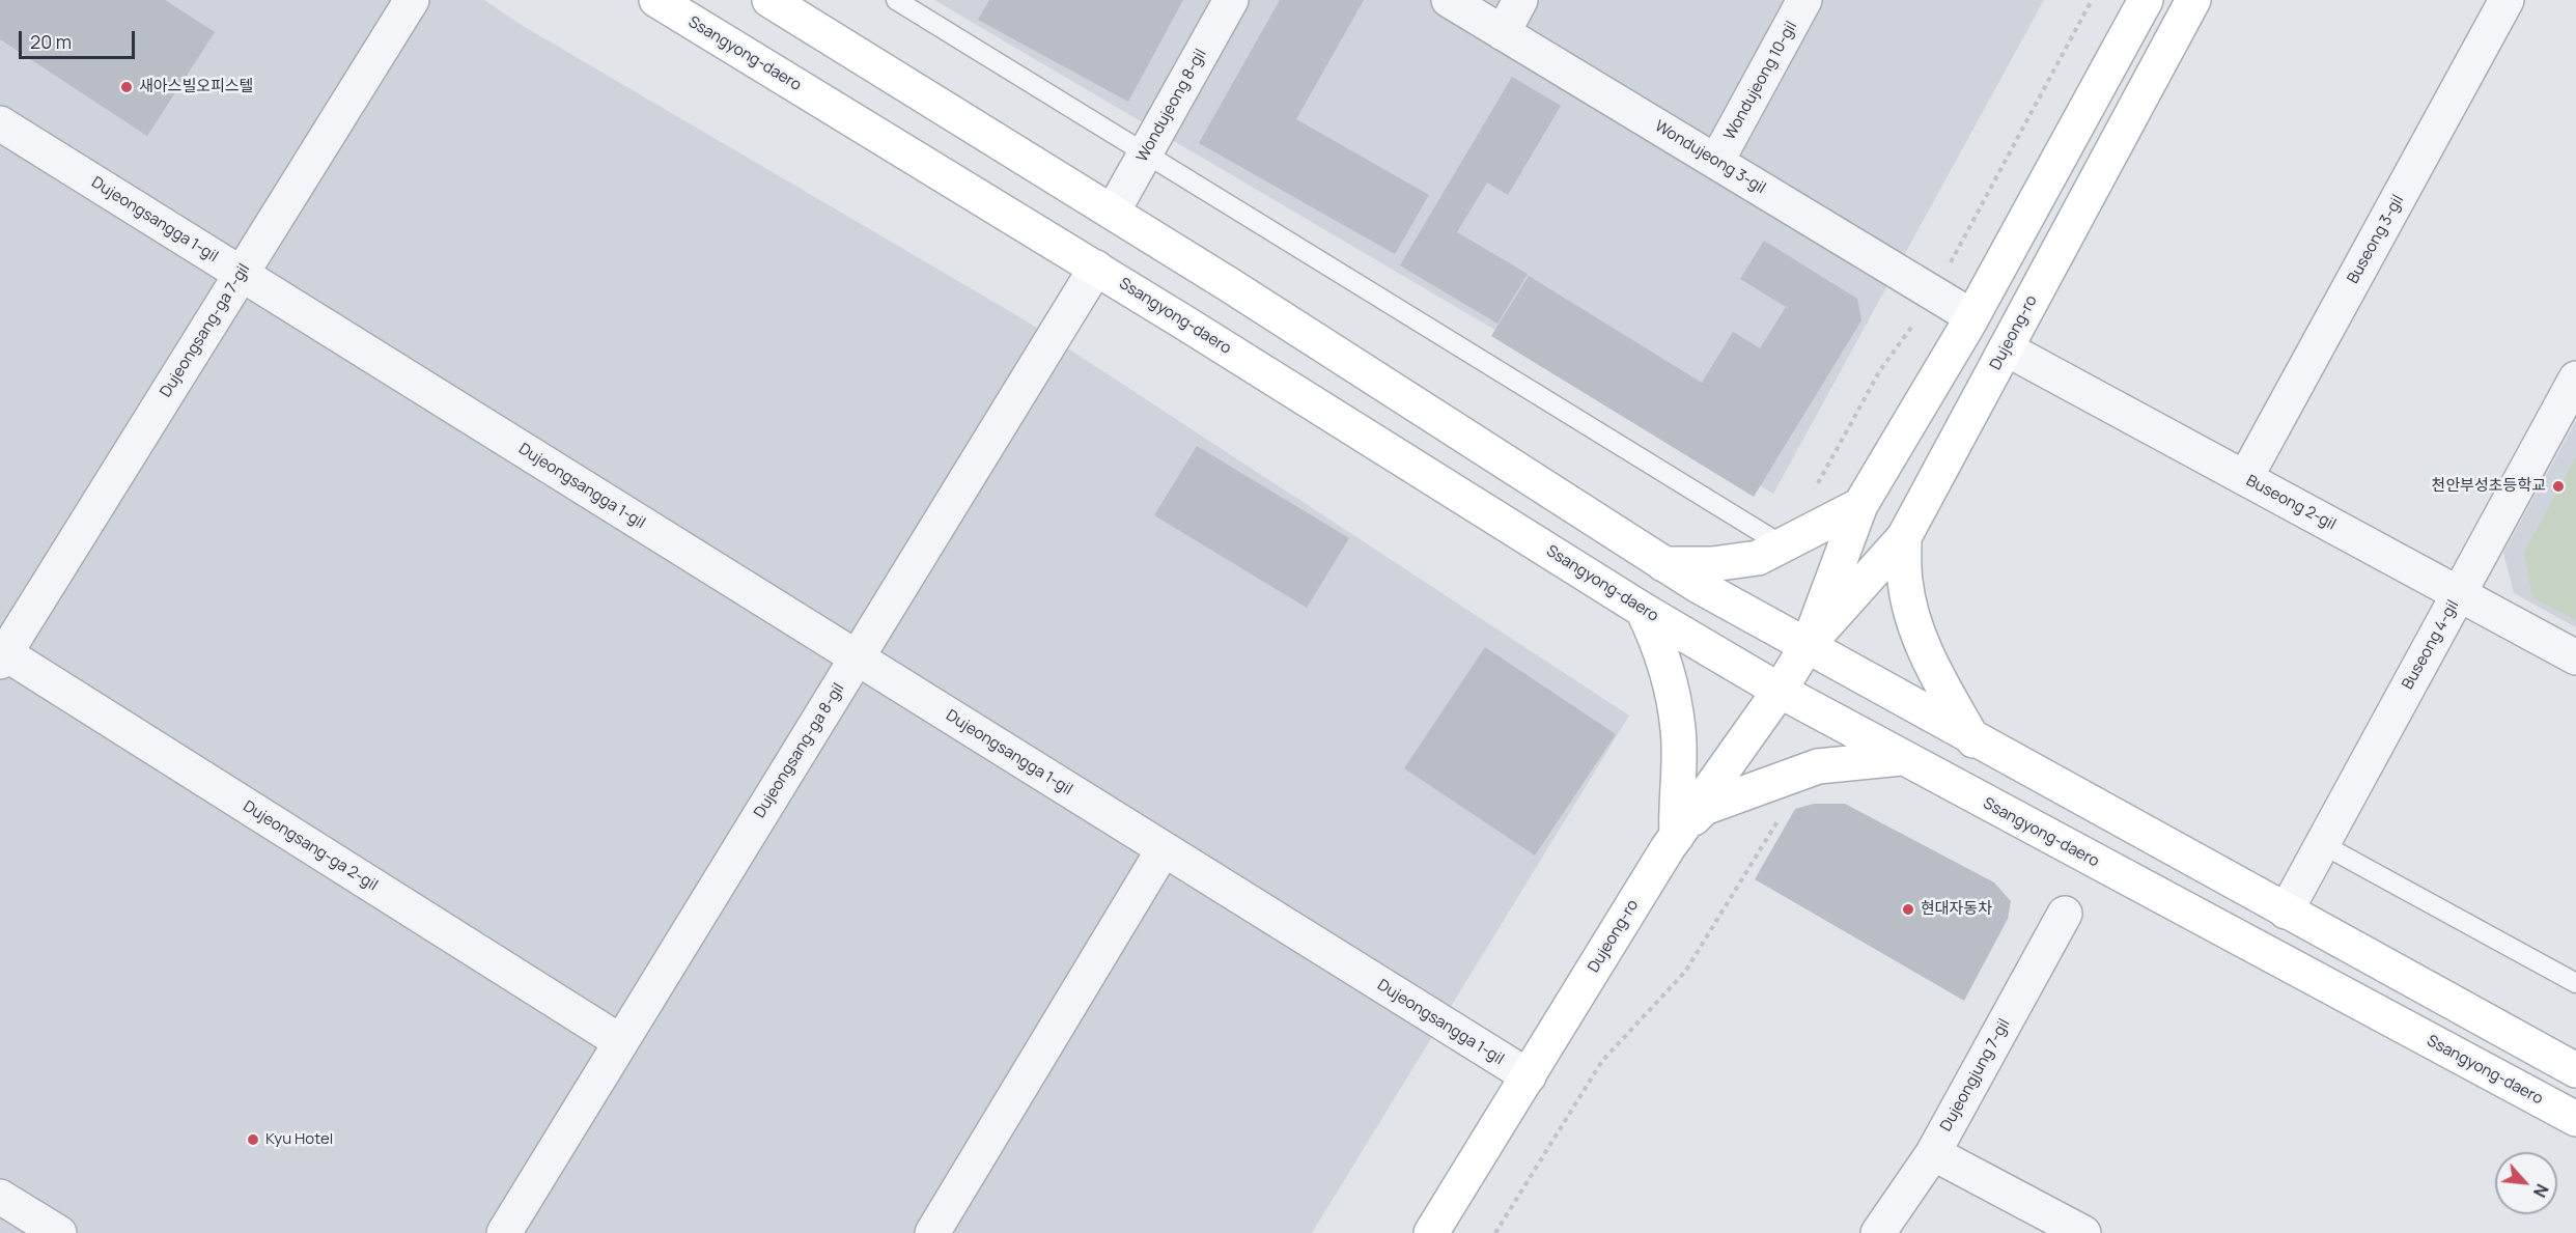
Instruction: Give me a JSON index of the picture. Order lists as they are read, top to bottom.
{
  "streets": {
    "street": [
      "Ssangyong-daero",
      "Wondujeong 10-gil",
      "Wondujeong 8-gil",
      "Wondujeong 3-gil",
      "Dujeongsangga 1-gil",
      "Buseong 3-gil",
      "Dujeongsang-ga 7-gil",
      "Dujeong-ro",
      "Buseong 2-gil",
      "Buseong 4-gil",
      "Dujeongsang-ga 8-gil",
      "Dujeongsang-ga 2-gil",
      "Dujeongjung 7-gil"
    ]
  },
  "crossings": [
    ["Ssangyong-daero", "Dujeong-ro"],
    ["Ssangyong-daero", "Dujeongsang-ga 8-gil"],
    ["Wondujeong 10-gil", "Wondujeong 3-gil"],
    ["Wondujeong 3-gil", "Dujeong-ro"],
    ["Dujeongsangga 1-gil", "Dujeongsang-ga 7-gil"],
    ["Dujeongsangga 1-gil", "Dujeong-ro"],
    ["Dujeongsangga 1-gil", "Dujeongsang-ga 8-gil"],
    ["Buseong 3-gil", "Buseong 2-gil"],
    ["Dujeongsang-ga 7-gil", "Dujeongsang-ga 2-gil"],
    ["Dujeong-ro", "Buseong 2-gil"],
    ["Buseong 2-gil", "Buseong 4-gil"],
    ["Dujeongsang-ga 8-gil", "Dujeongsang-ga 2-gil"]
  ],
  "places": [
    "새아스빌오피스텔",
    "천안부성초등학교",
    "현대자동차",
    "Kyu Hotel"
  ],
  "scale_bar": "20 m",
  "north": "bottom right"
}
